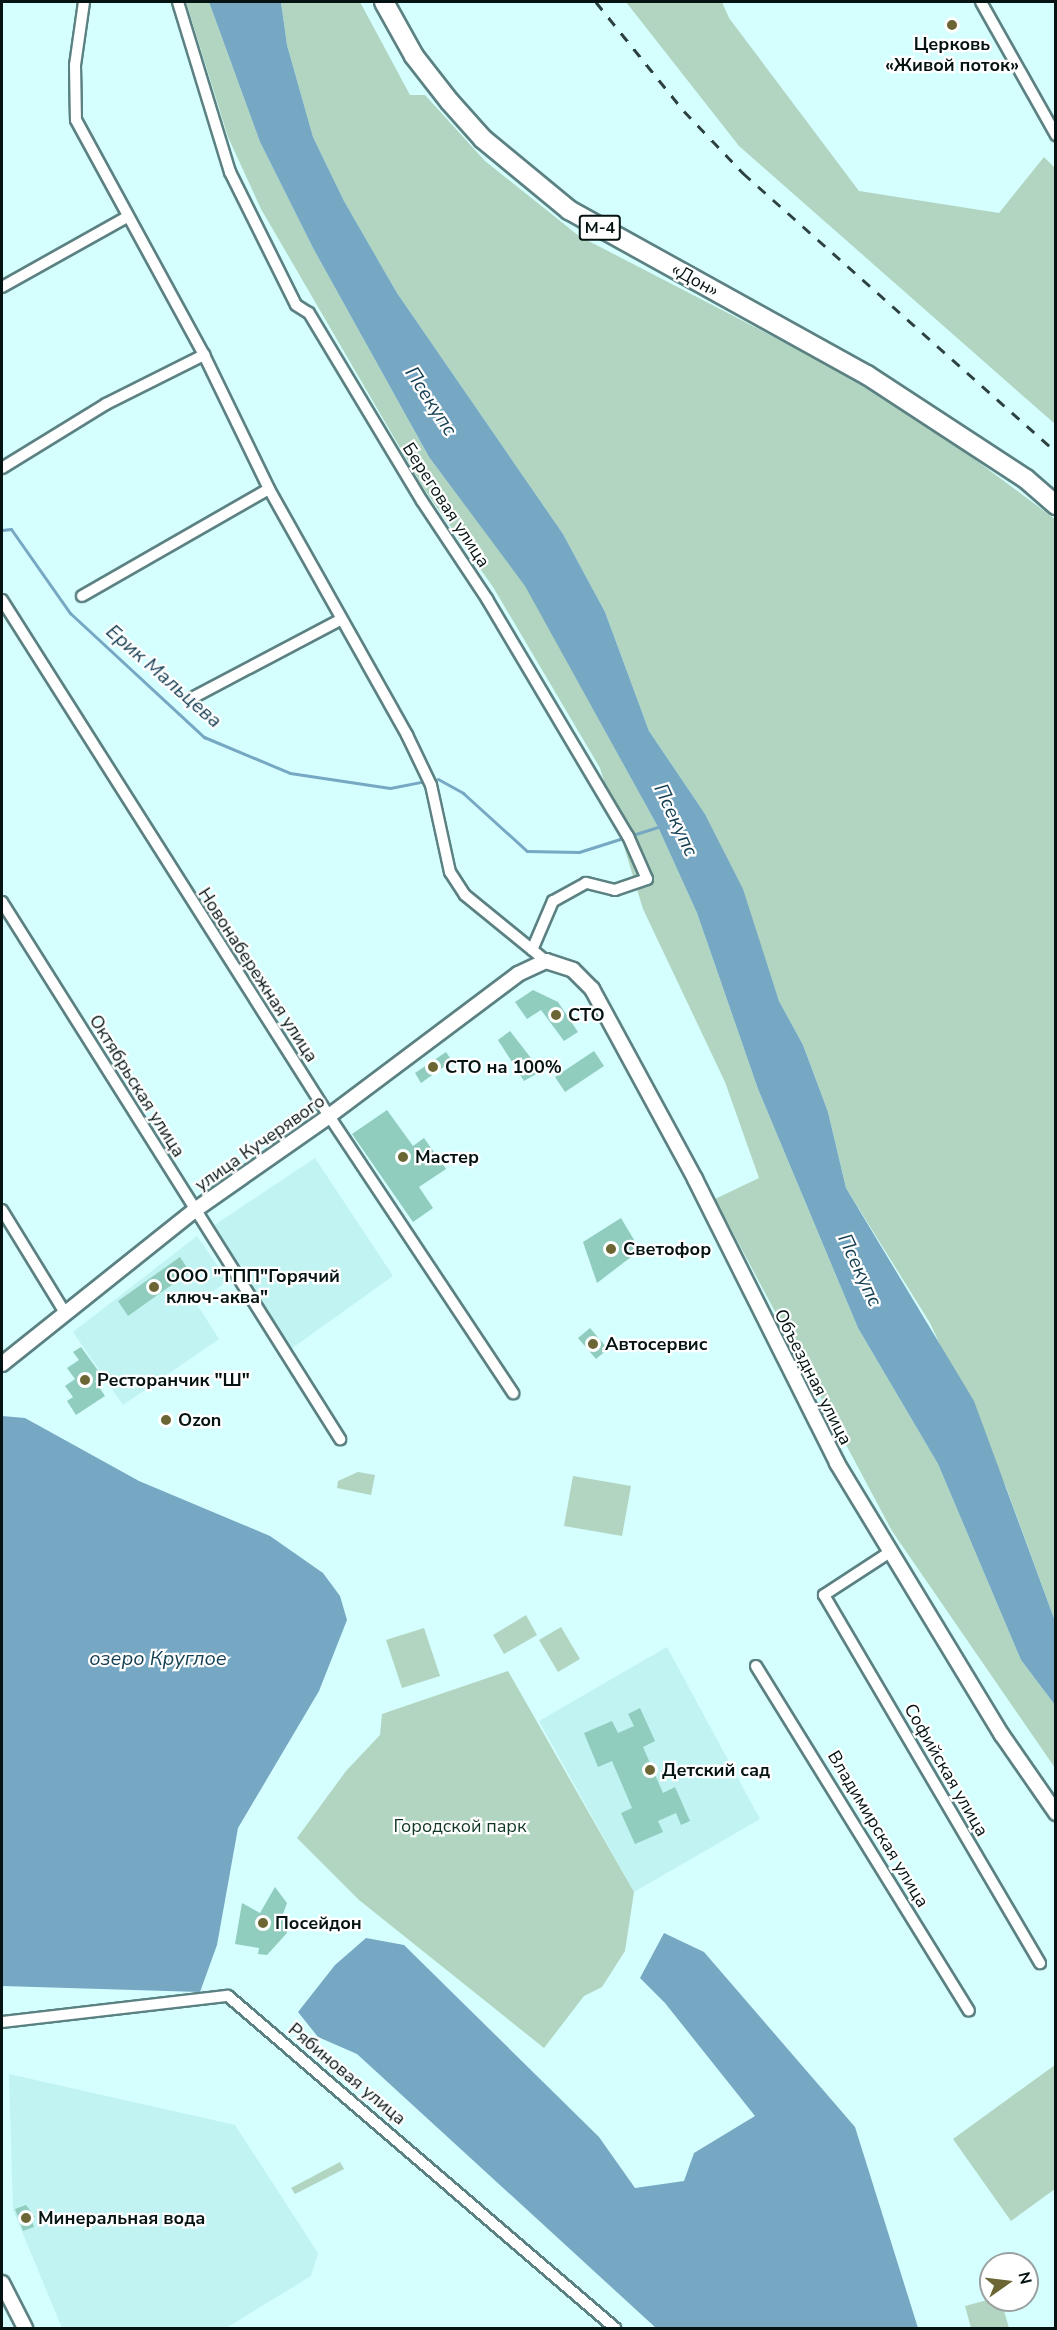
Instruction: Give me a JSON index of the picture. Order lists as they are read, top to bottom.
{
  "streets": {
    "highway": ["М-4", "«Дон»"],
    "street": [
      "Береговая улица",
      "Новонабережная улица",
      "Октябрьская улица",
      "улица Кучерявого",
      "Объездная улица",
      "Софийская улица",
      "Владимирская улица",
      "Рябиновая улица"
    ]
  },
  "crossings": [
    ["Новонабережная улица", "улица Кучерявого"],
    ["Октябрьская улица", "улица Кучерявого"],
    ["улица Кучерявого", "Объездная улица"],
    ["Объездная улица", "Софийская улица"]
  ],
  "water": ["Псекупс", "Ерик Мальцева", "озеро Круглое"],
  "parks": ["Городской парк"],
  "places": [
    "Церковь «Живой поток»",
    "СТО",
    "СТО на 100%",
    "Мастер",
    "Светофор",
    "ООО \"ТПП\"Горячий ключ-аква\"",
    "Автосервис",
    "Ресторанчик \"Ш\"",
    "Ozon",
    "Детский сад",
    "Посейдон",
    "Минеральная вода"
  ],
  "north": "right"
}
